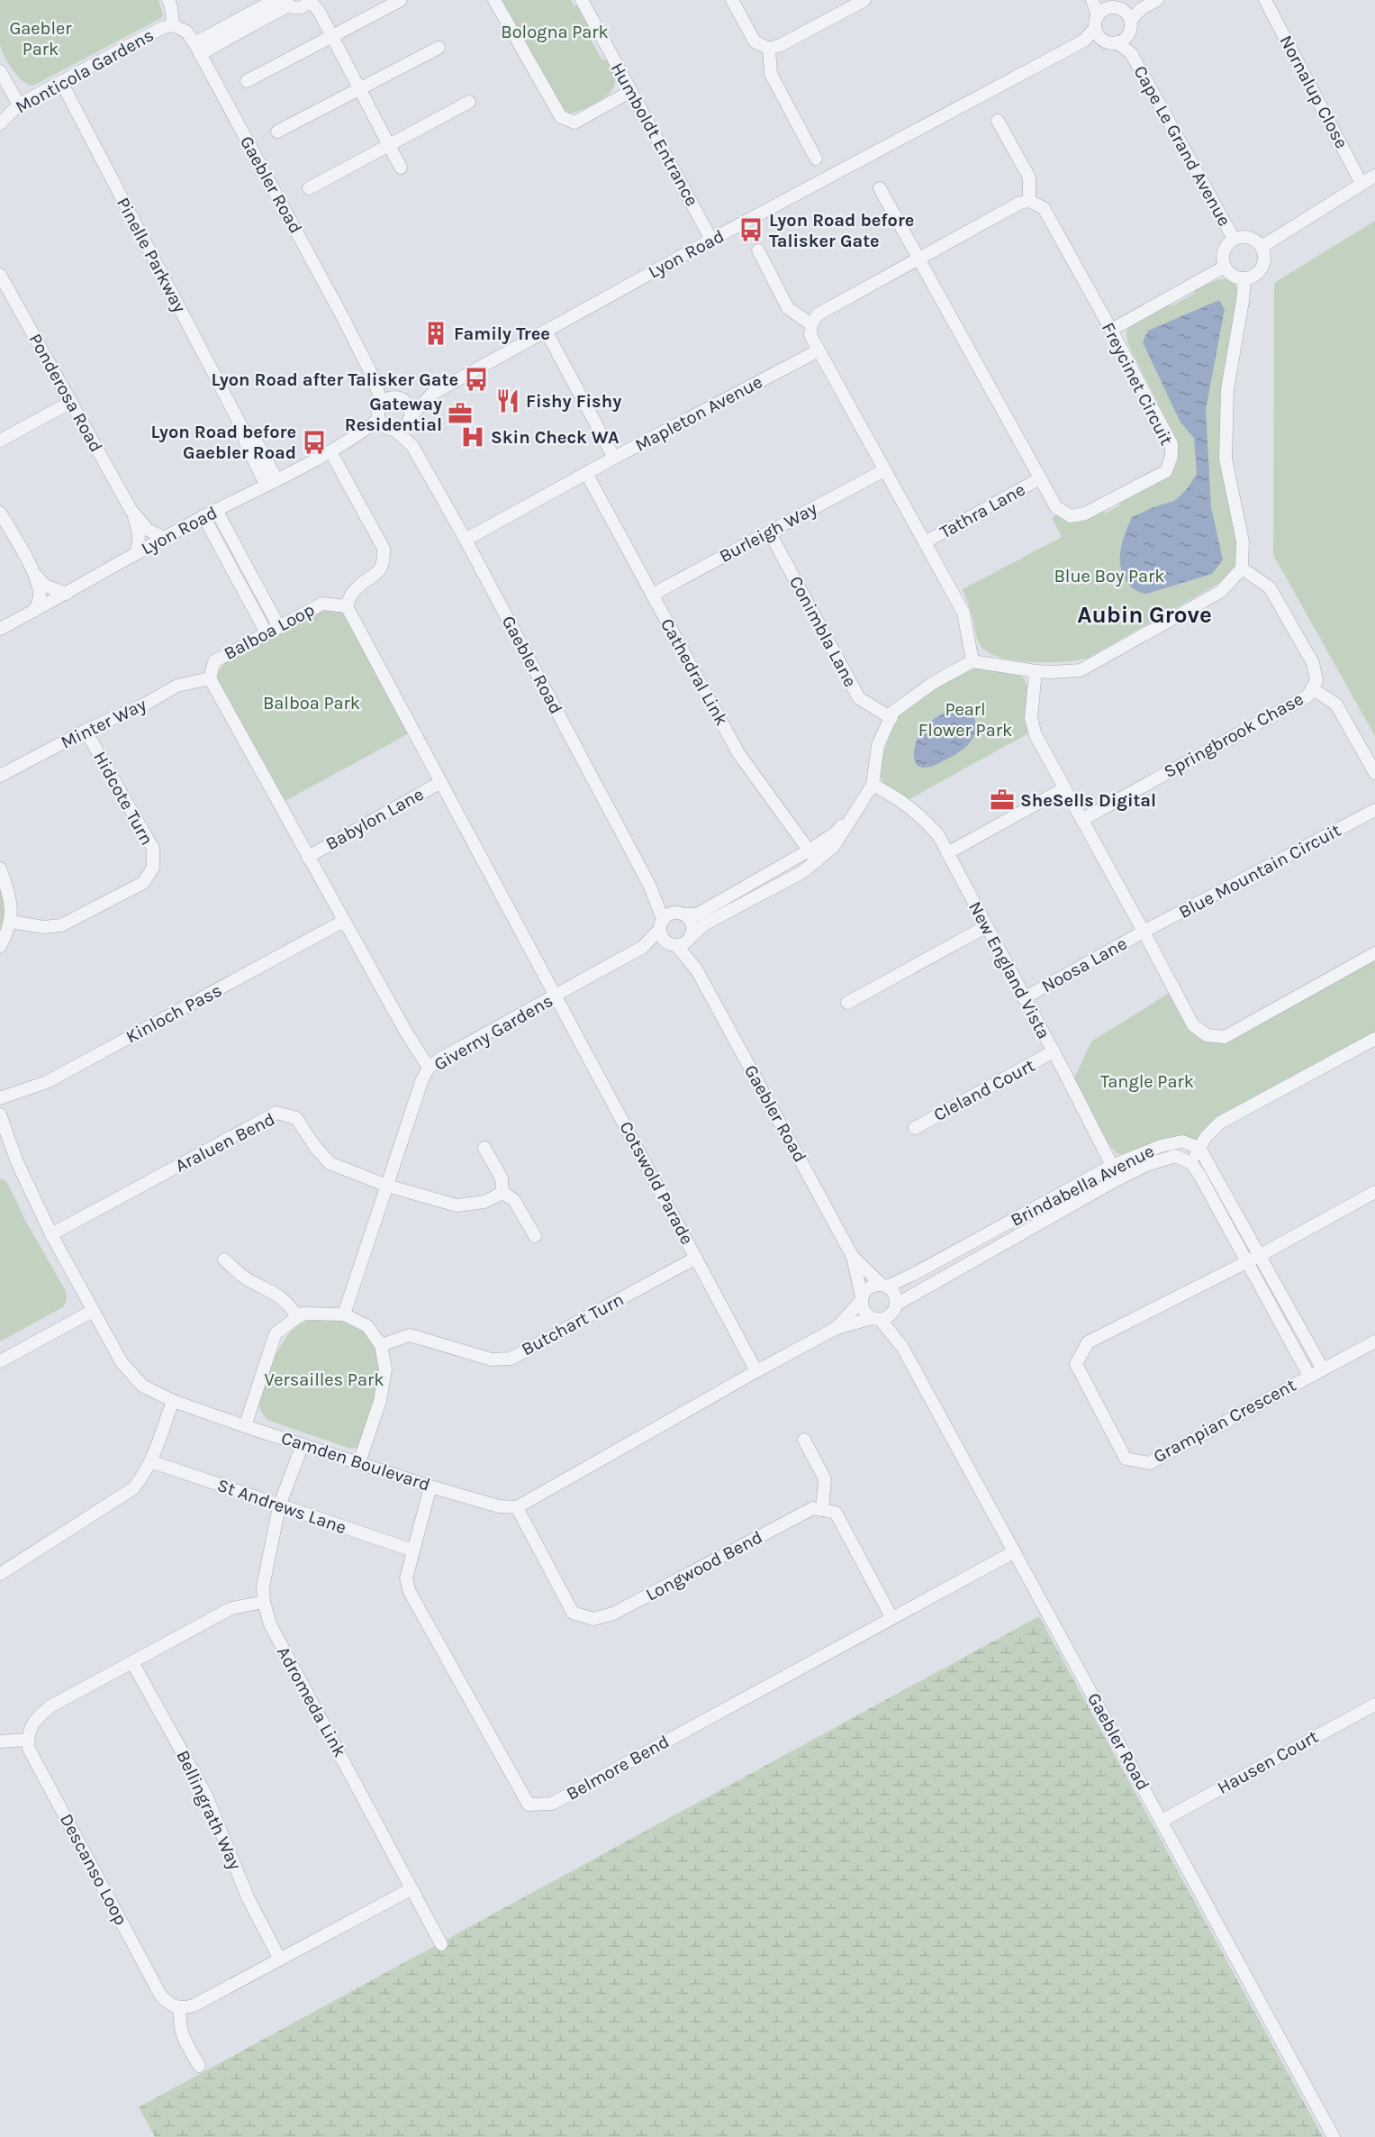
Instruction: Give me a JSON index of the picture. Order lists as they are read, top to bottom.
{
  "streets": {
    "street": [
      "Monticola Gardens",
      "Nornalup Close",
      "Humboldt Entrance",
      "Cape Le Grand Avenue",
      "Gaebler Road",
      "Lyon Road",
      "Pinelle Parkway",
      "Freycinet Circuit",
      "Ponderosa Road",
      "Mapleton Avenue",
      "Tathra Lane",
      "Burleigh Way",
      "Balboa Loop",
      "Conimbla Lane",
      "Cathedral Link",
      "Minter Way",
      "Springbrook Chase",
      "Hidcote Turn",
      "Babylon Lane",
      "Blue Mountain Circuit",
      "Noosa Lane",
      "New England Vista",
      "Kinloch Pass",
      "Giverny Gardens",
      "Cleland Court",
      "Araluen Bend",
      "Cotswold Parade",
      "Brindabella Avenue",
      "Butchart Turn",
      "Grampian Crescent",
      "Camden Boulevard",
      "St Andrews Lane",
      "Longwood Bend",
      "Adromeda Link",
      "Hausen Court",
      "Belmore Bend",
      "Bellingrath Way",
      "Descanso Loop"
    ]
  },
  "crossings": [
    ["Monticola Gardens", "Gaebler Road"],
    ["Monticola Gardens", "Pinelle Parkway"],
    ["Humboldt Entrance", "Lyon Road"],
    ["Cape Le Grand Avenue", "Lyon Road"],
    ["Gaebler Road", "Lyon Road"],
    ["Gaebler Road", "Mapleton Avenue"],
    ["Gaebler Road", "Giverny Gardens"],
    ["Gaebler Road", "Brindabella Avenue"],
    ["Gaebler Road", "Hausen Court"],
    ["Gaebler Road", "Belmore Bend"],
    ["Lyon Road", "Pinelle Parkway"],
    ["Lyon Road", "Ponderosa Road"],
    ["Freycinet Circuit", "Tathra Lane"],
    ["Mapleton Avenue", "Cathedral Link"],
    ["Burleigh Way", "Conimbla Lane"],
    ["Burleigh Way", "Cathedral Link"],
    ["Balboa Loop", "Minter Way"],
    ["Balboa Loop", "Babylon Lane"],
    ["Balboa Loop", "Kinloch Pass"],
    ["Balboa Loop", "Giverny Gardens"],
    ["Minter Way", "Hidcote Turn"],
    ["Blue Mountain Circuit", "Noosa Lane"],
    ["Noosa Lane", "New England Vista"],
    ["New England Vista", "Cleland Court"],
    ["New England Vista", "Brindabella Avenue"],
    ["Giverny Gardens", "Araluen Bend"],
    ["Giverny Gardens", "Cotswold Parade"],
    ["Giverny Gardens", "Butchart Turn"],
    ["Giverny Gardens", "Camden Boulevard"],
    ["Giverny Gardens", "Adromeda Link"],
    ["Araluen Bend", "Camden Boulevard"],
    ["Cotswold Parade", "Butchart Turn"],
    ["Butchart Turn", "Camden Boulevard"],
    ["Butchart Turn", "Adromeda Link"],
    ["Camden Boulevard", "Longwood Bend"],
    ["Camden Boulevard", "Adromeda Link"],
    ["Camden Boulevard", "Belmore Bend"],
    ["St Andrews Lane", "Adromeda Link"],
    ["St Andrews Lane", "Belmore Bend"]
  ],
  "districts": ["Aubin Grove"],
  "parks": [
    "Gaebler Park",
    "Bologna Park",
    "Blue Boy Park",
    "Balboa Park",
    "Pearl Flower Park",
    "Tangle Park",
    "Versailles Park"
  ],
  "places": {
    "bus stop": ["Lyon Road before Talisker Gate", "Lyon Road after Talisker Gate", "Lyon Road before Gaebler Road"],
    "building": ["Family Tree"],
    "restaurant": ["Fishy Fishy"],
    "office": ["Gateway Residential", "SheSells Digital"],
    "hospital": ["Skin Check WA"]
  }
}
